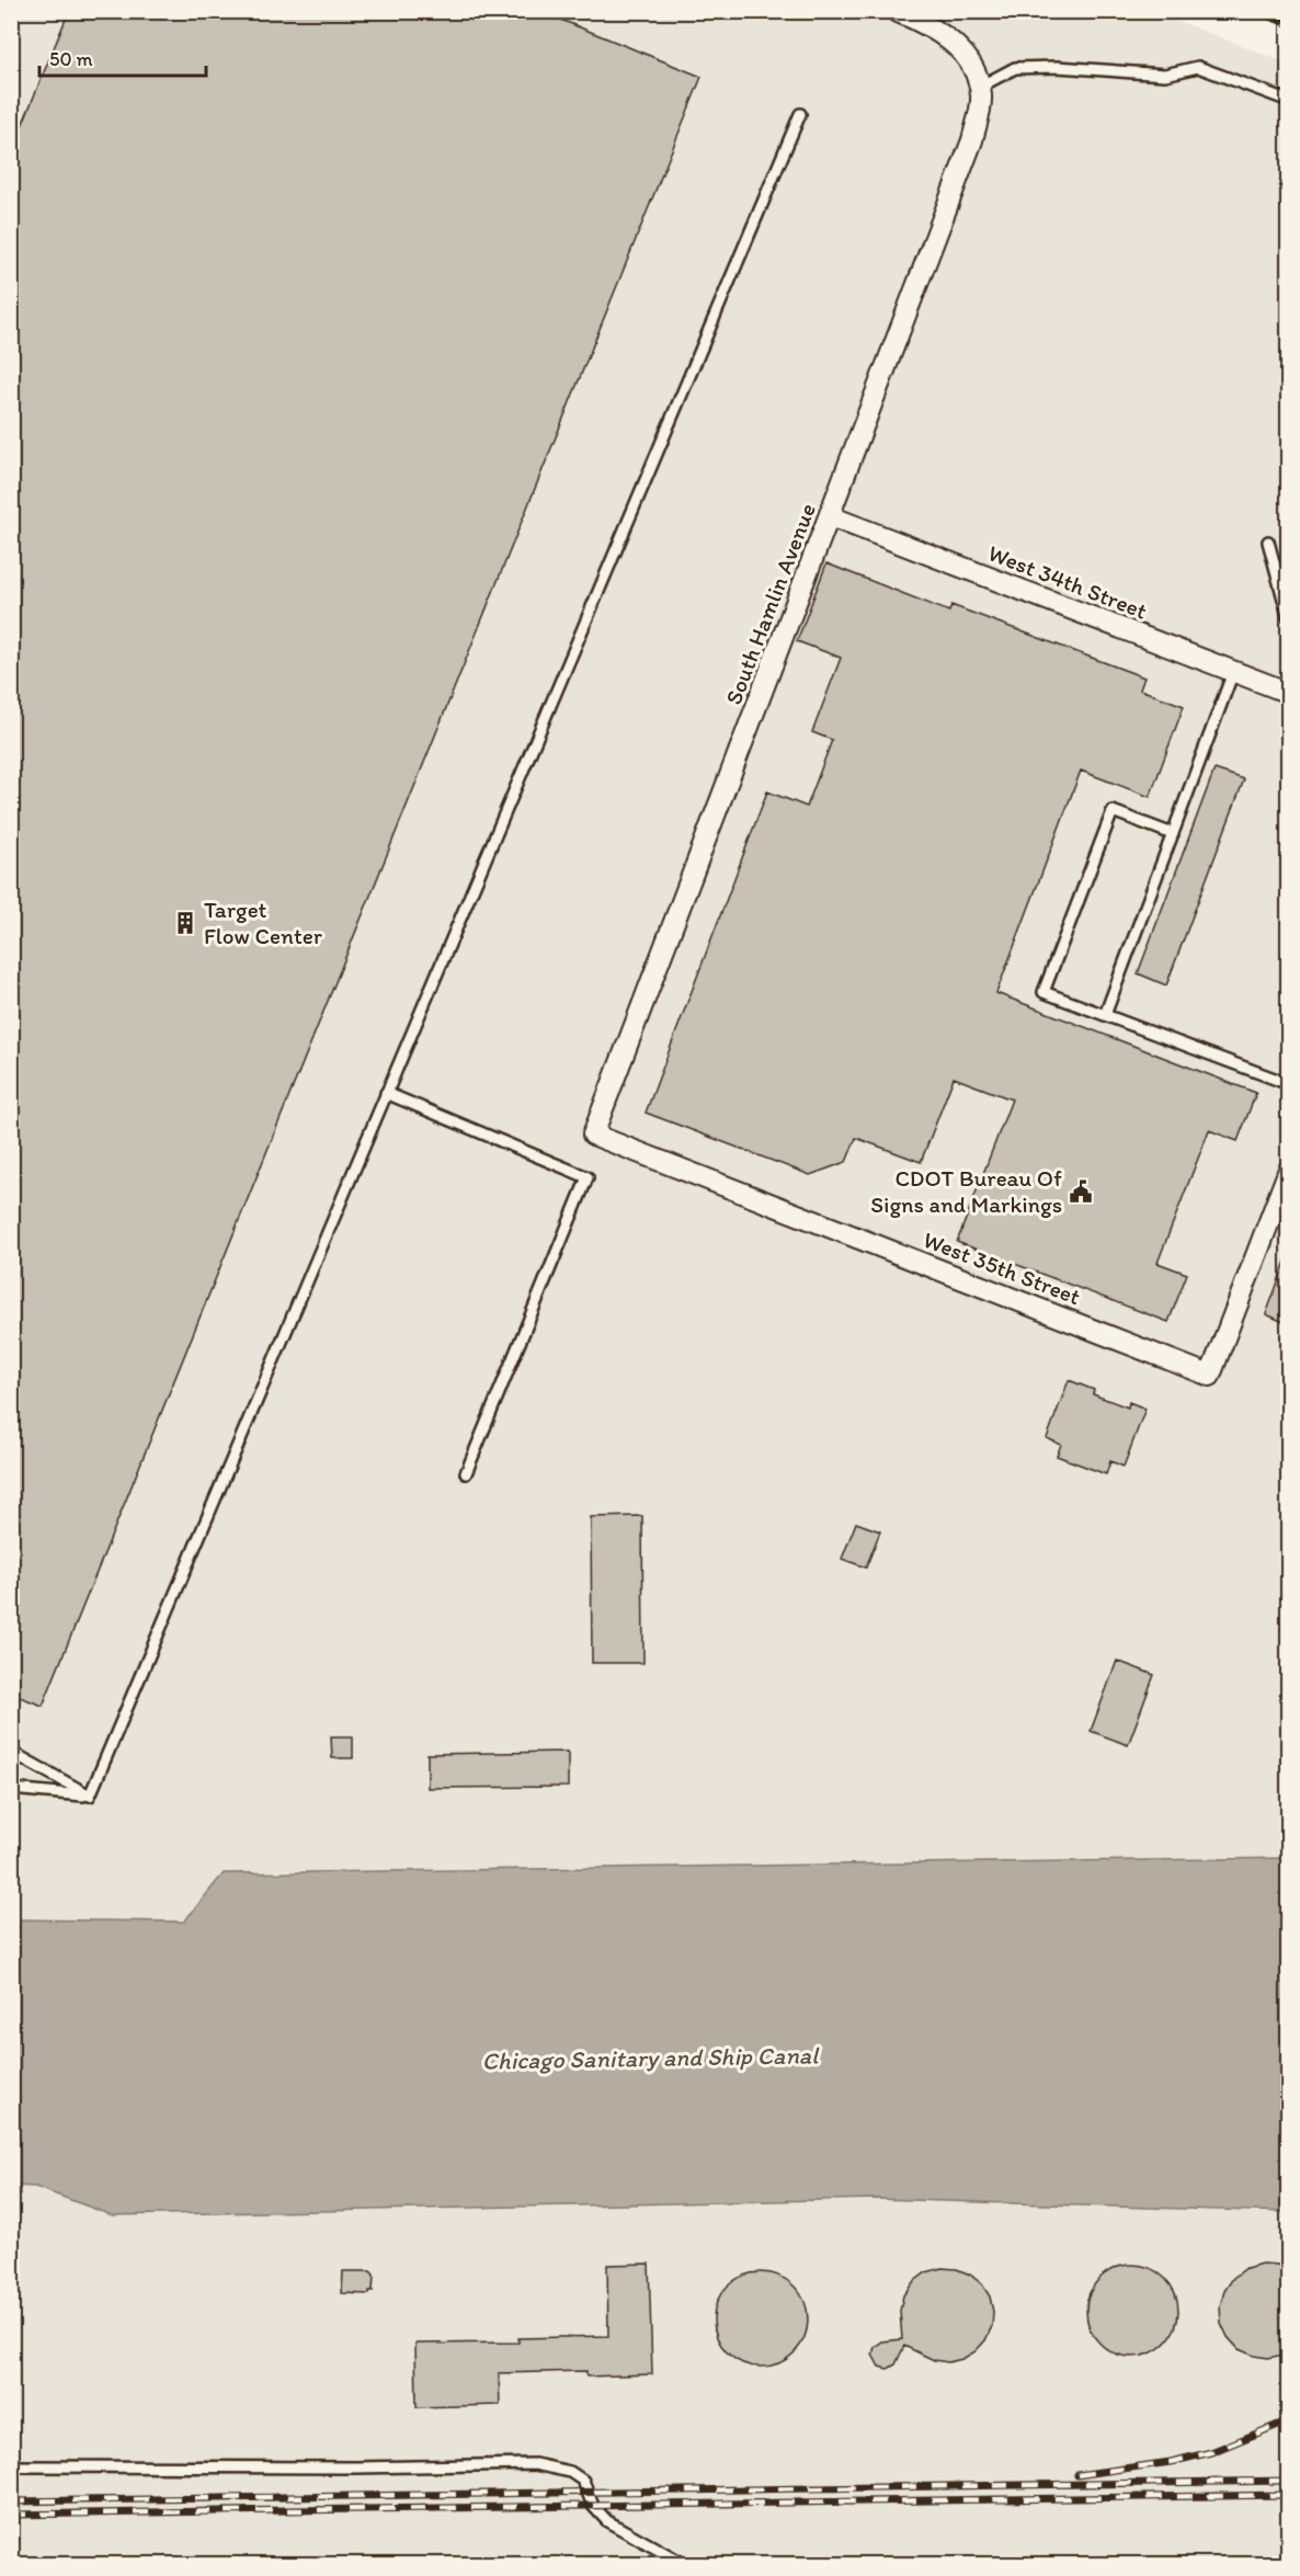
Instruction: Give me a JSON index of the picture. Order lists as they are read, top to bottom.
{
  "streets": {
    "street": ["West 34th Street", "South Hamlin Avenue", "West 35th Street"]
  },
  "crossings": [
    ["West 34th Street", "South Hamlin Avenue"],
    ["South Hamlin Avenue", "West 35th Street"]
  ],
  "water": ["Chicago Sanitary and Ship Canal"],
  "places": {
    "building": ["Target Flow Center"],
    "public building": ["CDOT Bureau Of Signs and Markings"]
  },
  "scale_bar": "50 m"
}
